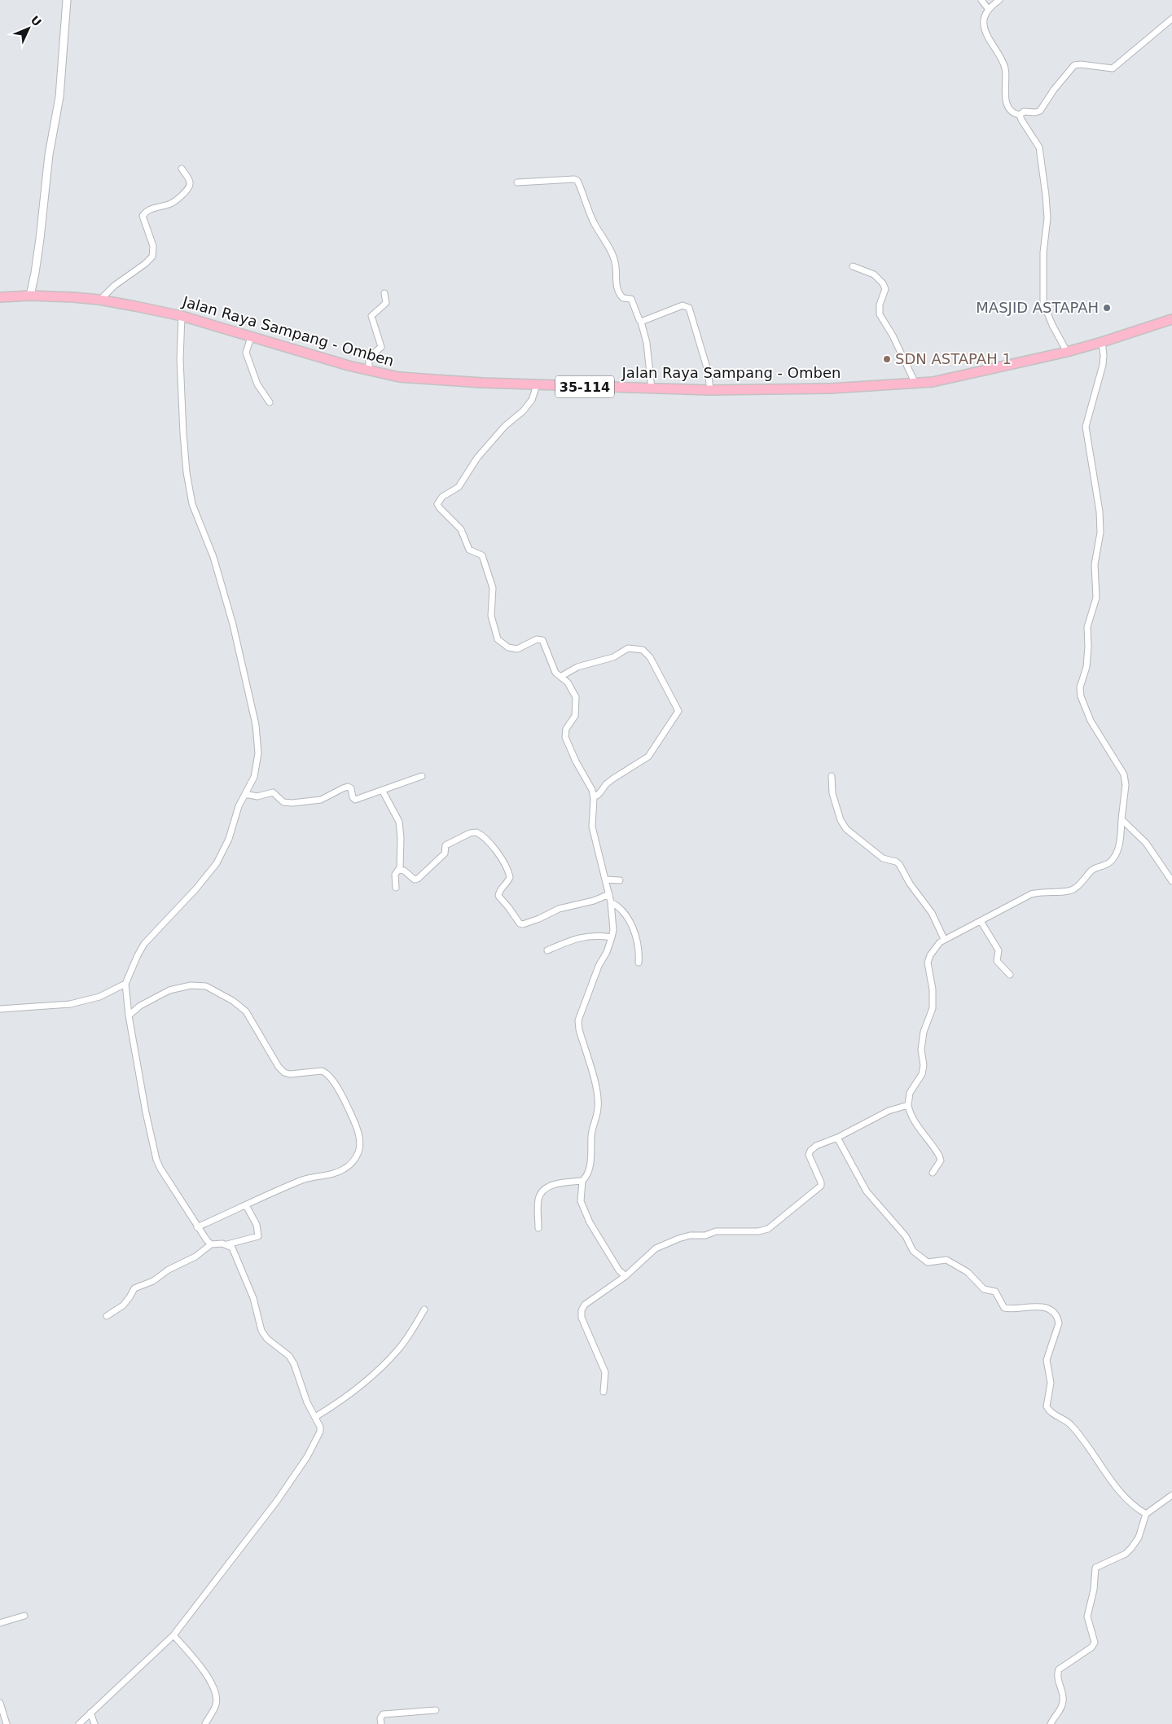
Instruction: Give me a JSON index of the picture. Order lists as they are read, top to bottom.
{
  "streets": {
    "main road": ["Jalan Raya Sampang - Omben", "35-114"]
  },
  "places": ["MASJID ASTAPAH", "SDN ASTAPAH 1"],
  "north": "top right"
}
